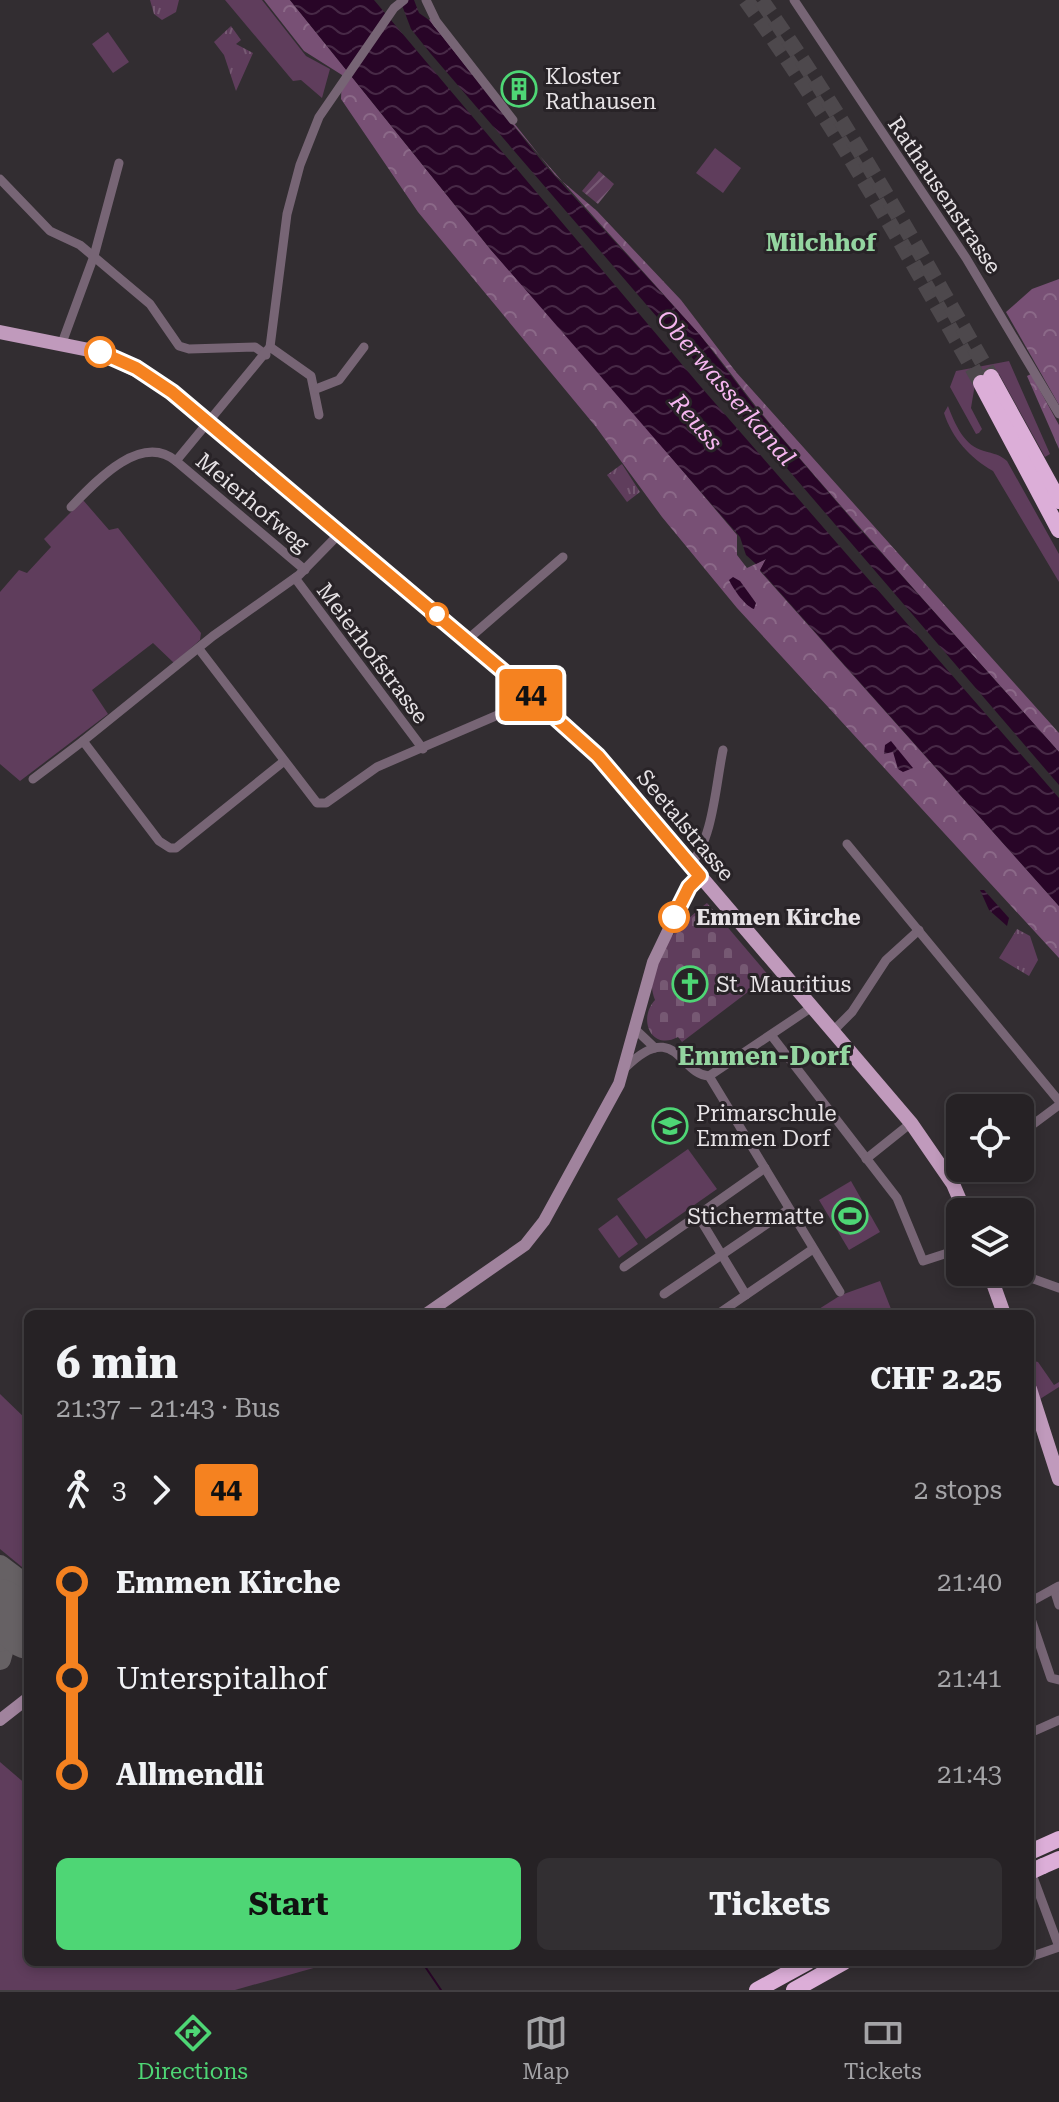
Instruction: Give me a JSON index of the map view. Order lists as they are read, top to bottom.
{
  "streets": {
    "main road": ["Seetalstrasse"],
    "street": ["Rathausenstrasse", "Meierhofweg", "Meierhofstrasse"]
  },
  "crossings": [
    ["Meierhofweg", "Meierhofstrasse"],
    ["Meierhofstrasse", "Seetalstrasse"]
  ],
  "districts": ["Milchhof", "Emmen-Dorf"],
  "water": ["Oberwasserkanal", "Reuss"],
  "places": {
    "building": ["Kloster Rathausen"],
    "other": ["Emmen Kirche"],
    "church": ["St. Mauritius"],
    "school or university": ["Primarschule Emmen Dorf"],
    "sports": ["Stichermatte"]
  },
  "lines": ["bus line 44"],
  "page": {
    "on_map": "44",
    "heading": ["6 min", "21:37 – 21:43 · Bus", "CHF 2.25"],
    "legs": ["3", "44", "2 stops"],
    "list": [
      {
        "name": "Emmen Kirche",
        "value": "21:40"
      },
      {
        "name": "Unterspitalhof",
        "value": "21:41"
      },
      {
        "name": "Allmendli",
        "value": "21:43"
      }
    ],
    "buttons": ["Start", "Tickets"],
    "tabs": ["Directions", "Map", "Tickets"]
  }
}
